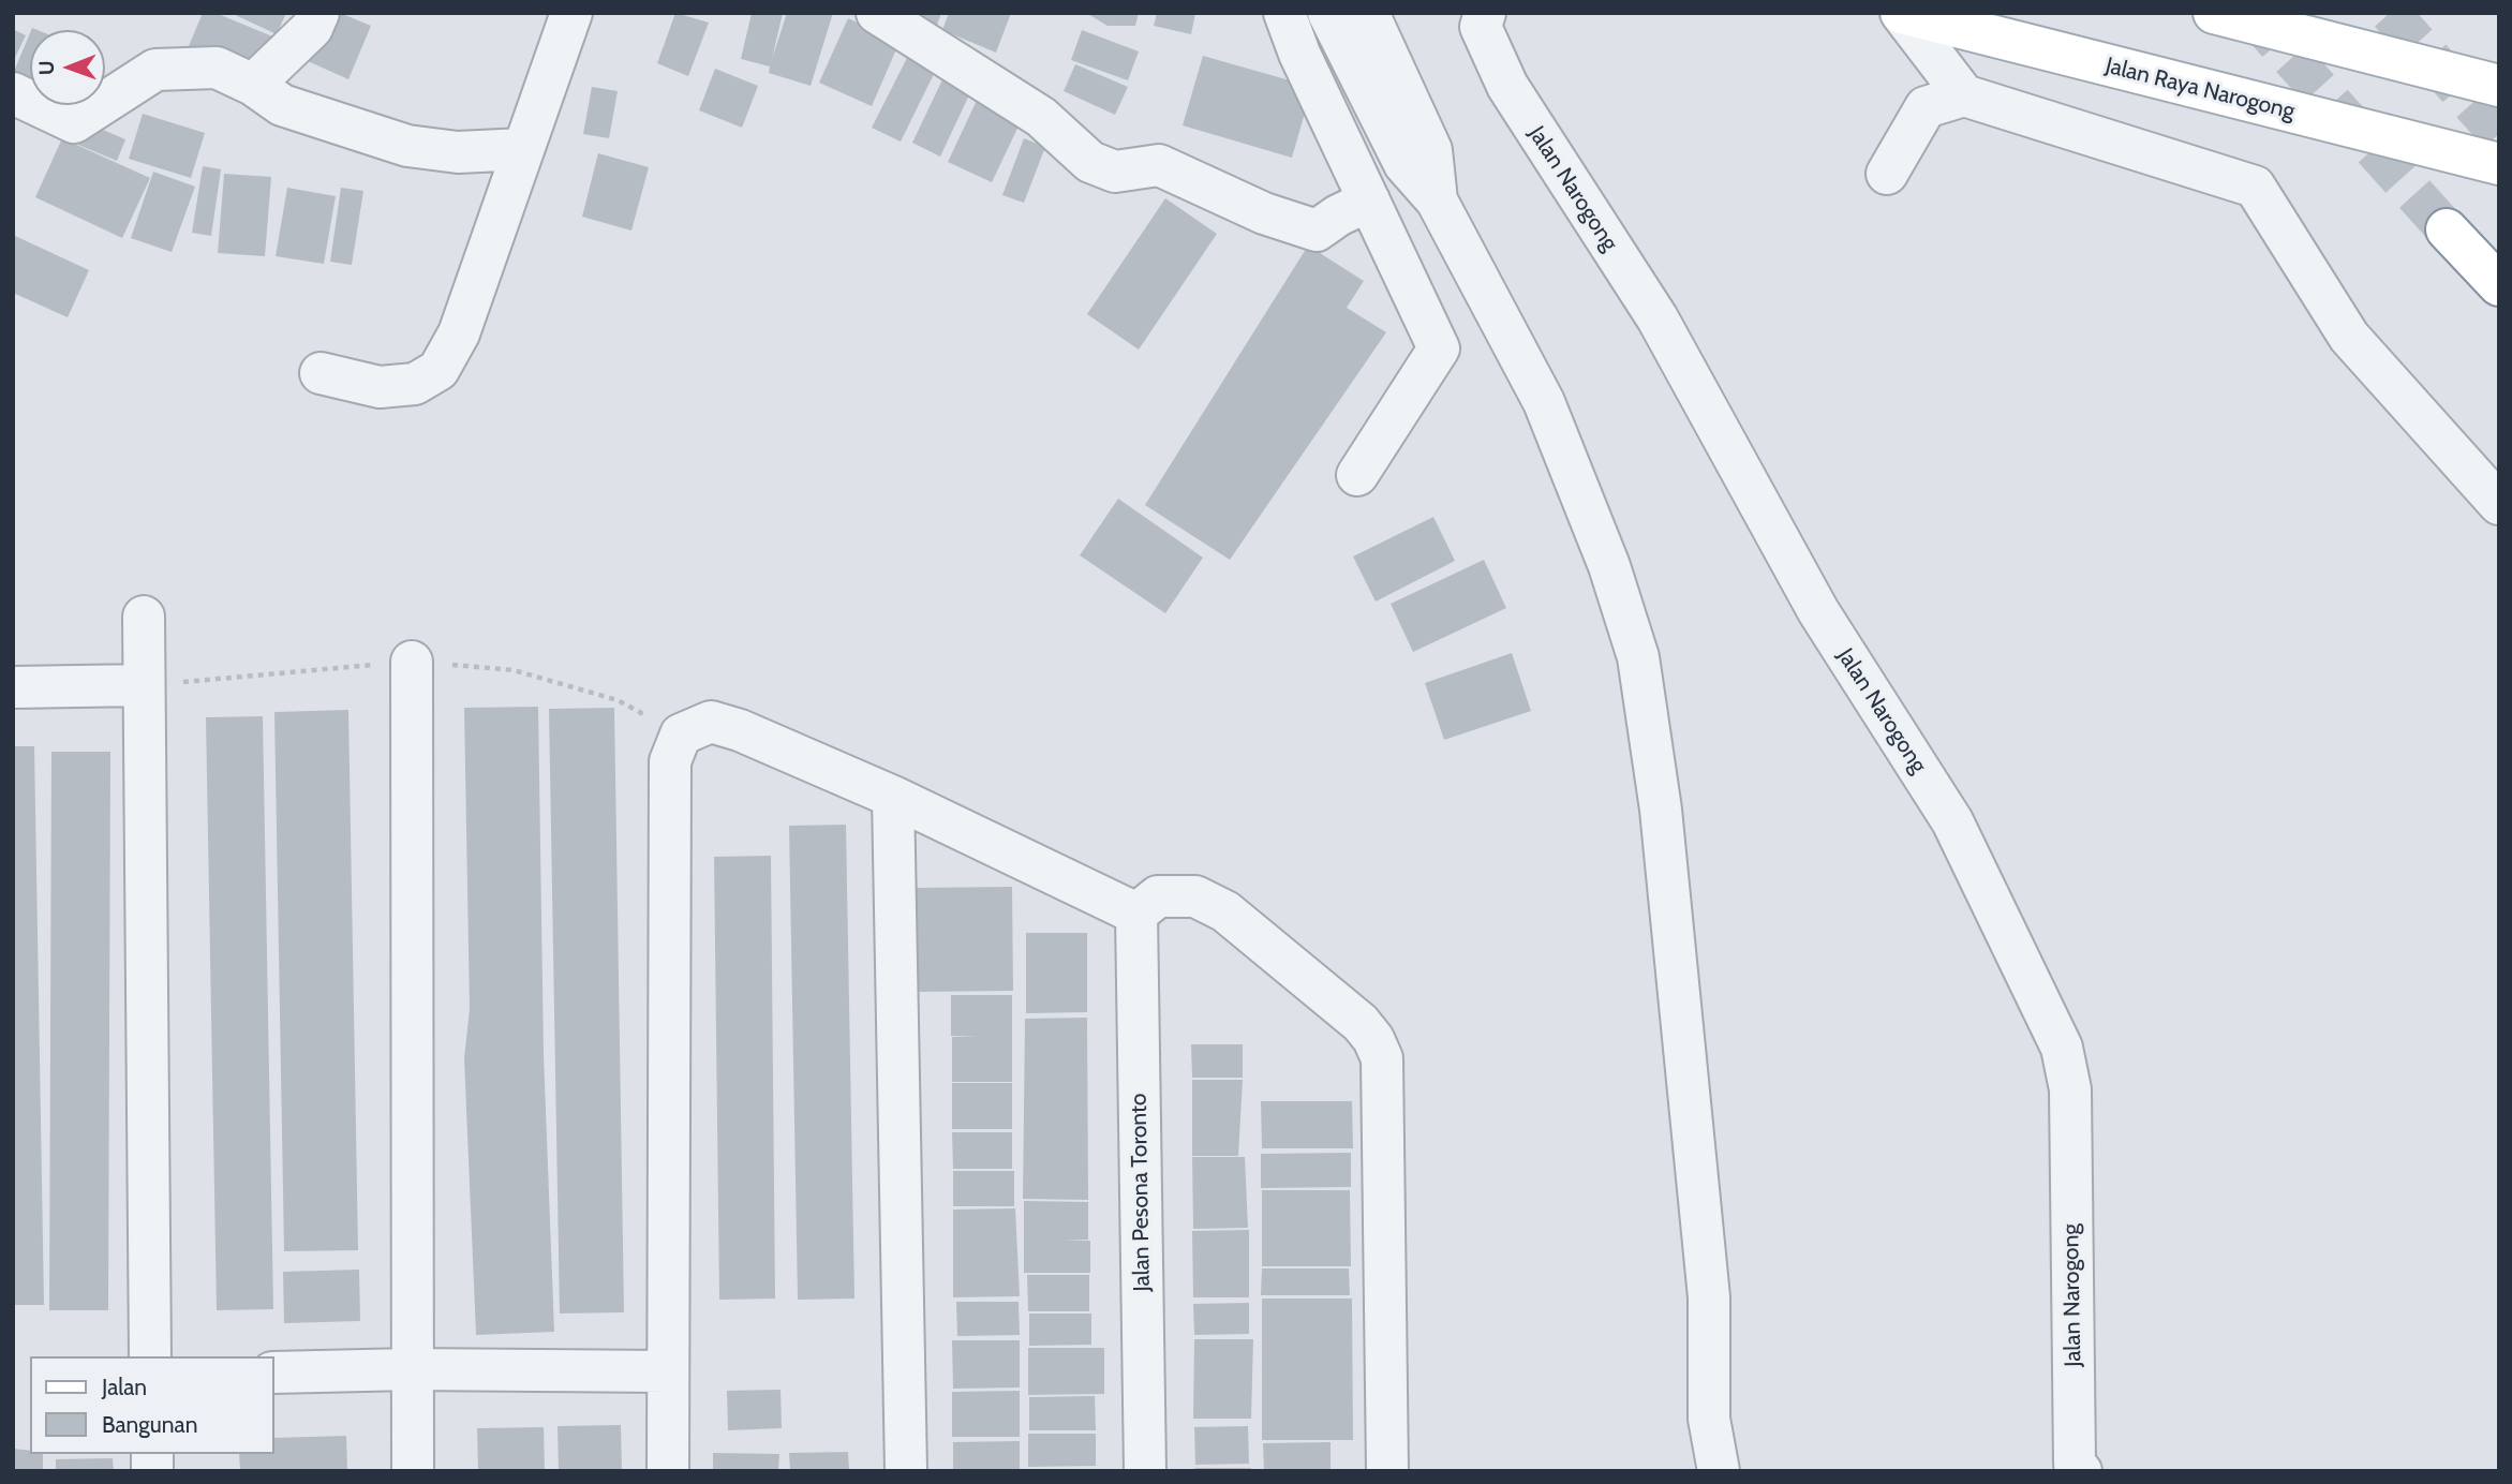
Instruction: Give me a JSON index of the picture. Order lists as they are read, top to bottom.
{
  "streets": {
    "main road": ["Jalan Raya Narogong"],
    "street": ["Jalan Narogong", "Jalan Pesona Toronto"]
  },
  "legend": ["Jalan", "Bangunan"],
  "north": "left"
}
